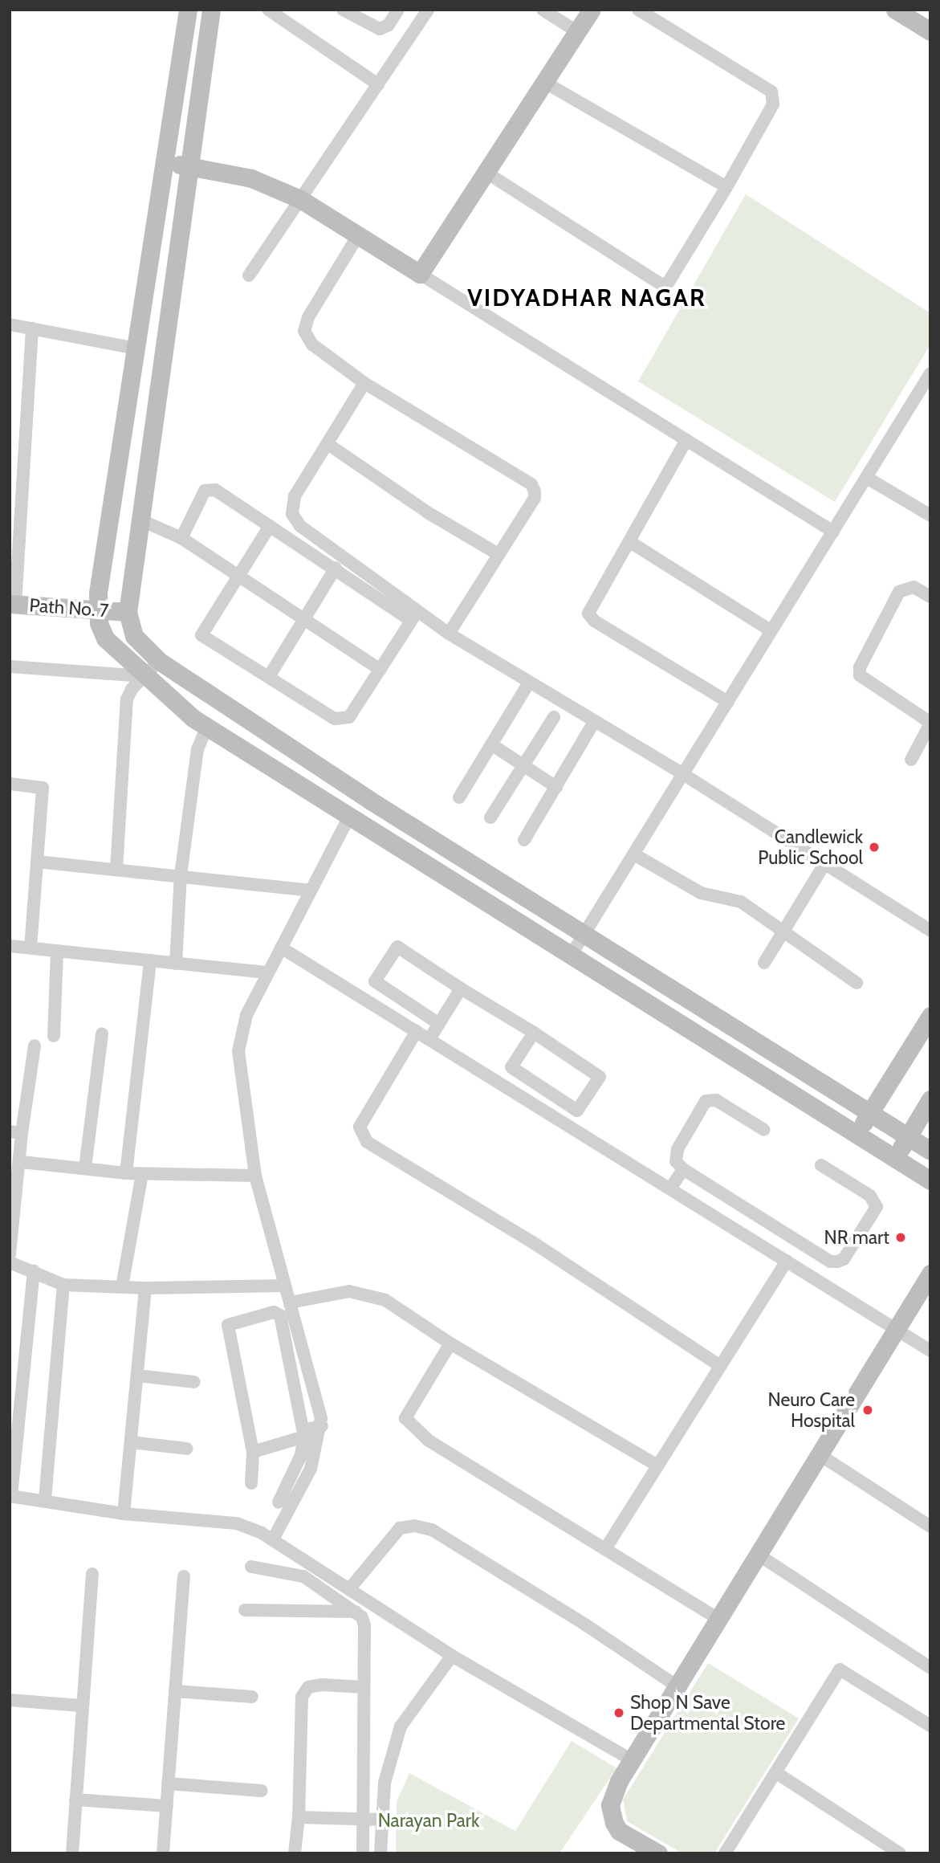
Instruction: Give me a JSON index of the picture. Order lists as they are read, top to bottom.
{
  "streets": {
    "street": ["Path No. 7"]
  },
  "districts": ["VIDYADHAR NAGAR"],
  "parks": ["Narayan Park"],
  "places": [
    "Candlewick Public School",
    "NR mart",
    "Neuro Care Hospital",
    "Shop N Save Departmental Store"
  ]
}
